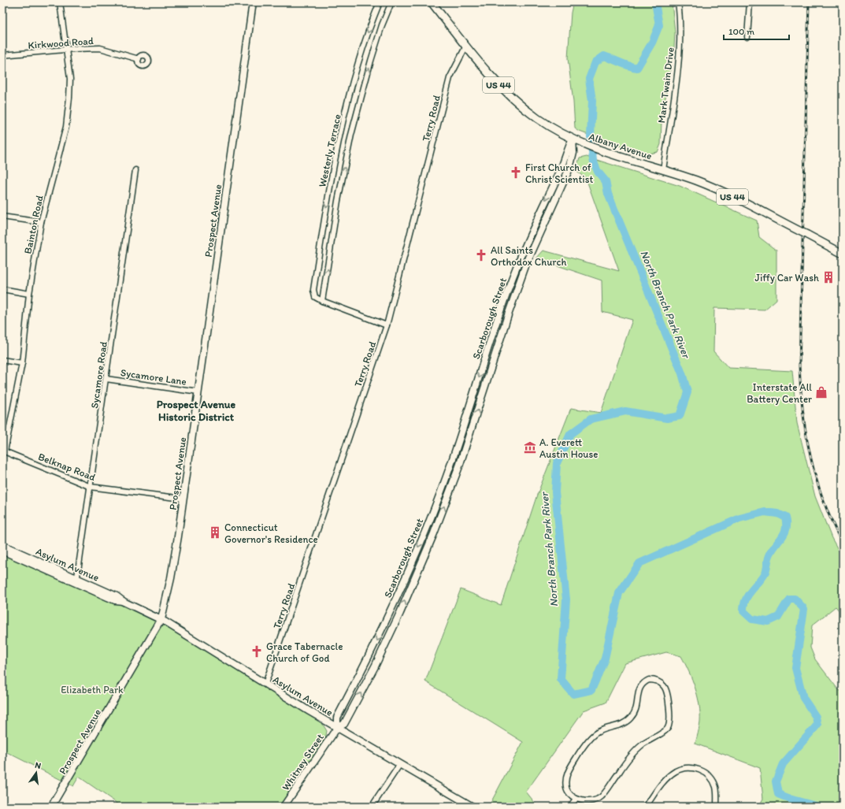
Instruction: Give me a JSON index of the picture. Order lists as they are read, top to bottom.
{
  "streets": {
    "highway": ["US 44", "Albany Avenue"],
    "main road": [
      "Prospect Avenue",
      "Scarborough Street",
      "Asylum Avenue",
      "Whitney Street"
    ],
    "street": [
      "Kirkwood Road",
      "Mark Twain Drive",
      "Terry Road",
      "Westerly Terrace",
      "Bainton Road",
      "Sycamore Road",
      "Sycamore Lane",
      "Belknap Road"
    ]
  },
  "crossings": [
    ["Kirkwood Road", "Bainton Road"],
    ["Mark Twain Drive", "Albany Avenue"],
    ["Terry Road", "Albany Avenue"],
    ["Terry Road", "Asylum Avenue"],
    ["Albany Avenue", "Scarborough Street"],
    ["Prospect Avenue", "Sycamore Lane"],
    ["Prospect Avenue", "Belknap Road"],
    ["Prospect Avenue", "Asylum Avenue"],
    ["Bainton Road", "Belknap Road"],
    ["Scarborough Street", "Asylum Avenue"],
    ["Scarborough Street", "Whitney Street"],
    ["Sycamore Road", "Sycamore Lane"],
    ["Sycamore Road", "Belknap Road"],
    ["Sycamore Road", "Asylum Avenue"],
    ["Asylum Avenue", "Whitney Street"]
  ],
  "districts": ["Prospect Avenue Historic District"],
  "water": ["North Branch Park River"],
  "parks": ["Elizabeth Park"],
  "places": {
    "church": ["First Church of Christ Scientist", "All Saints Orthodox Church", "Grace Tabernacle Church of God"],
    "building": ["Jiffy Car Wash", "Connecticut Governor's Residence"],
    "shop": ["Interstate All Battery Center"],
    "museum": ["A. Everett Austin House"]
  },
  "scale_bar": "100 m",
  "north": "top"
}
